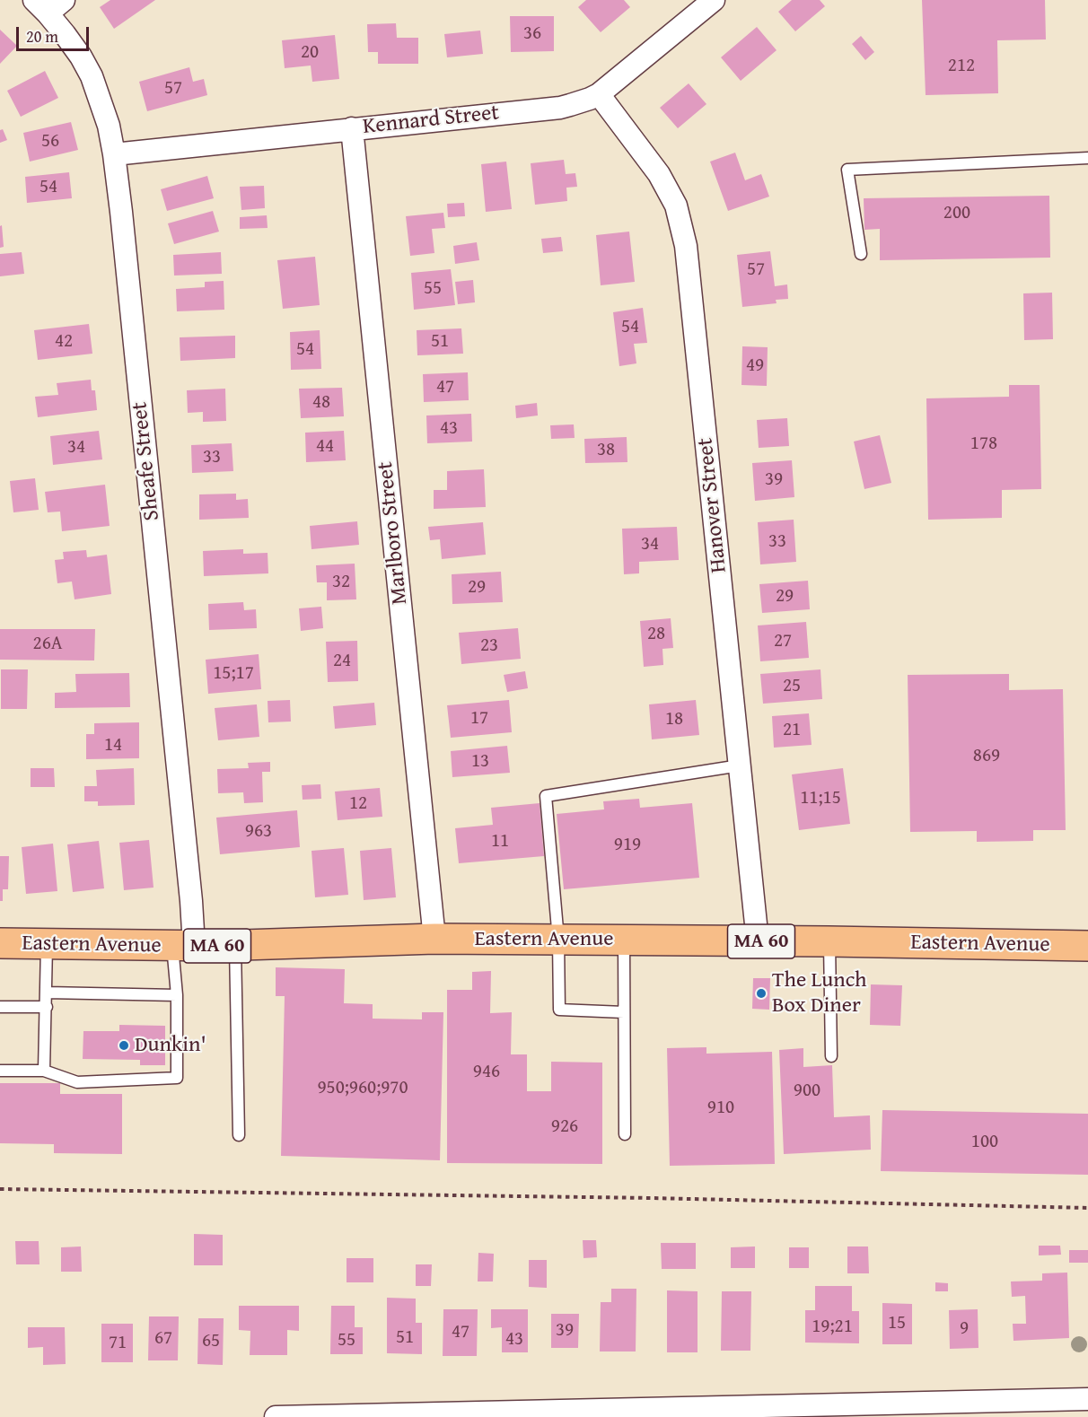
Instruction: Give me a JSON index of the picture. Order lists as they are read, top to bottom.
{
  "streets": {
    "main road": ["Eastern Avenue", "MA 60"],
    "street": [
      "Kennard Street",
      "Sheafe Street",
      "Hanover Street",
      "Marlboro Street"
    ]
  },
  "crossings": [
    ["Kennard Street", "Sheafe Street"],
    ["Kennard Street", "Hanover Street"],
    ["Kennard Street", "Marlboro Street"],
    ["Sheafe Street", "Eastern Avenue"],
    ["Hanover Street", "Eastern Avenue"],
    ["Marlboro Street", "Eastern Avenue"]
  ],
  "places": ["The Lunch Box Diner", "Dunkin'"],
  "house_numbers": [
    "36",
    "20",
    "212",
    "57",
    "56",
    "54",
    "200",
    "57",
    "55",
    "54",
    "42",
    "51",
    "54",
    "49",
    "47",
    "48",
    "43",
    "178",
    "44",
    "34",
    "38",
    "33",
    "39",
    "33",
    "34",
    "32",
    "29",
    "29",
    "28",
    "27",
    "26A",
    "23",
    "24",
    "15;17",
    "25",
    "17",
    "18",
    "21",
    "14",
    "869",
    "13",
    "11;15",
    "12",
    "963",
    "11",
    "919",
    "946",
    "950;960;970",
    "900",
    "910",
    "926",
    "100",
    "15",
    "19;21",
    "9",
    "39",
    "47",
    "51",
    "67",
    "43",
    "55",
    "65",
    "71"
  ],
  "scale_bar": "20 m"
}
